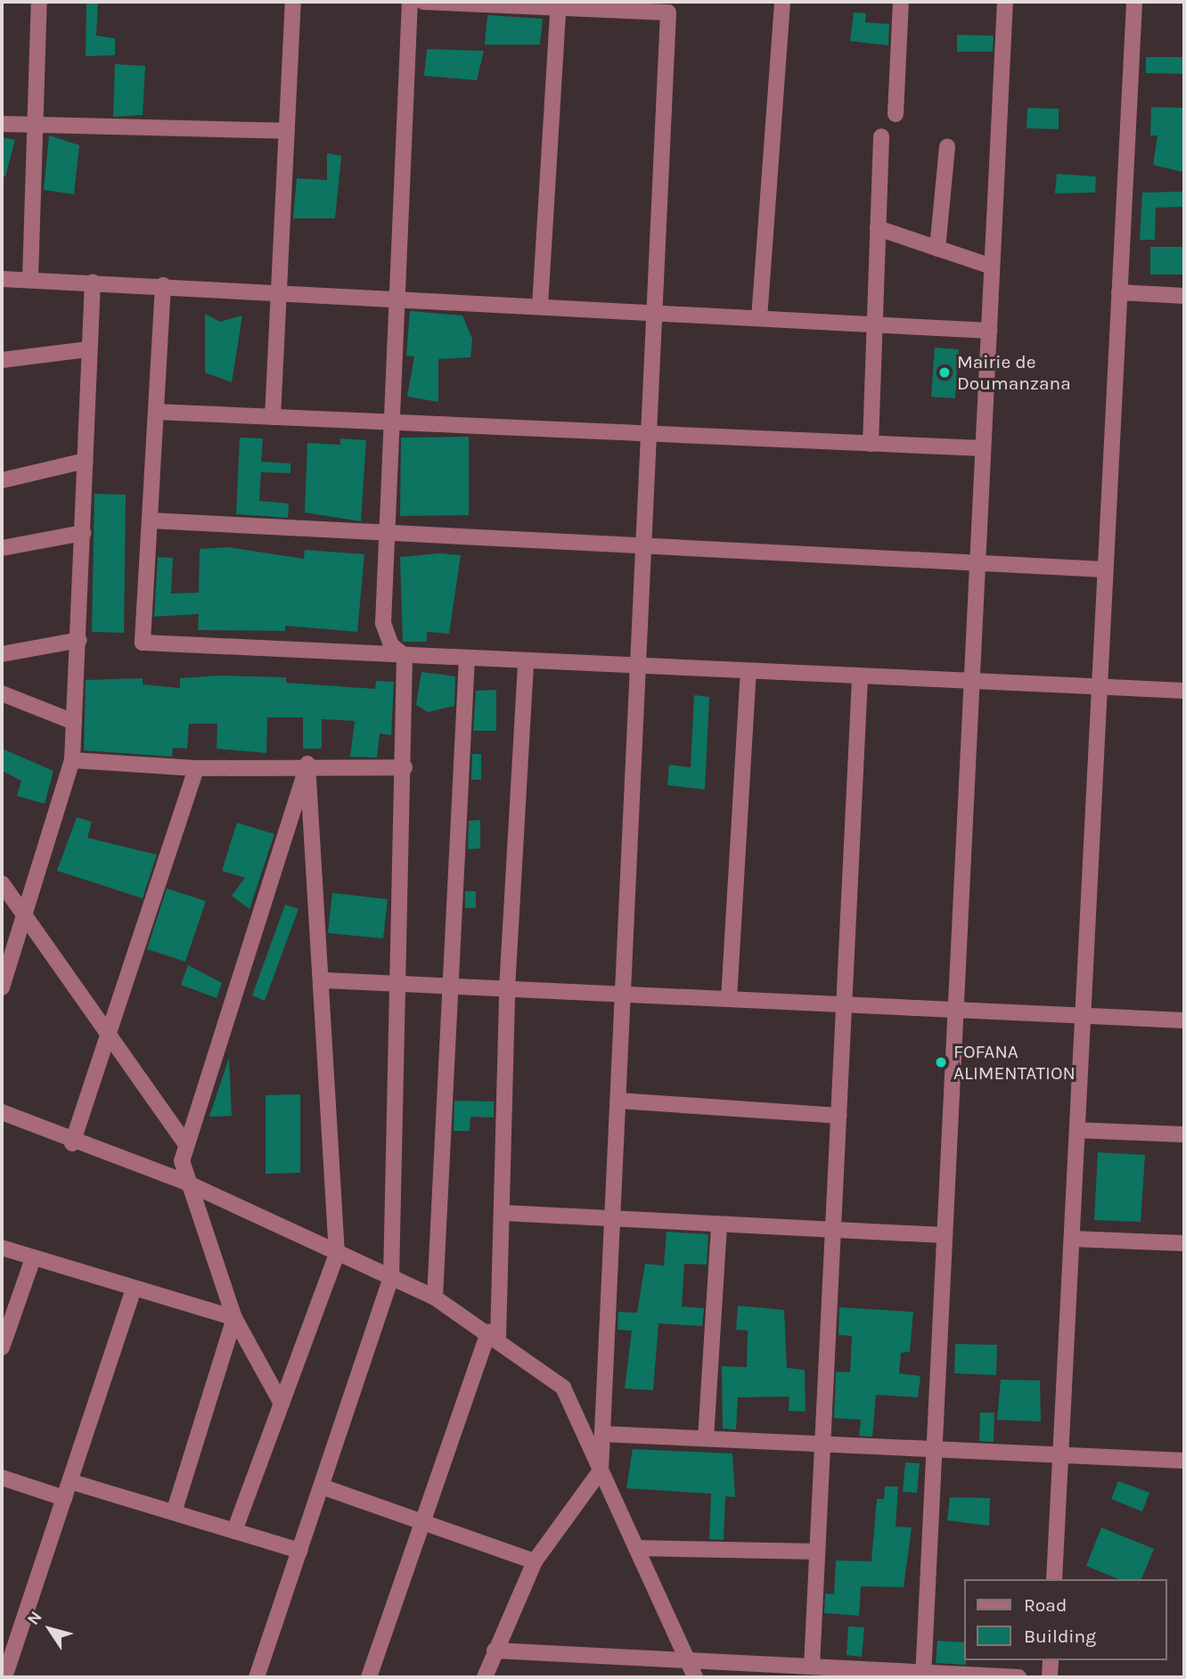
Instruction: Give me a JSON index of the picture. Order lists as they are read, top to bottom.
{
  "places": ["Mairie de Doumanzana", "FOFANA ALIMENTATION"],
  "legend": ["Road", "Building"],
  "north": "top left"
}
